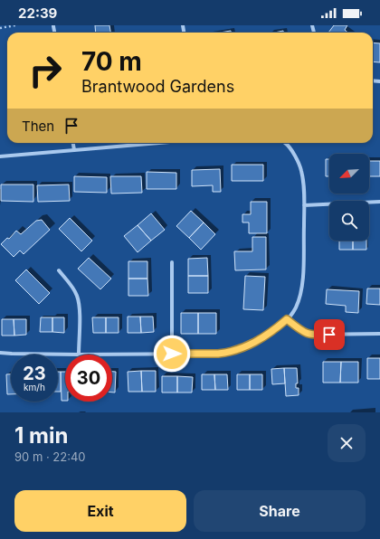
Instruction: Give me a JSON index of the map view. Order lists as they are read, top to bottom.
{
  "north": "bottom left",
  "page": {
    "status": "22:39",
    "turn": ["70 m", "Brantwood Gardens"],
    "then": "Then",
    "speed": "23 km/h",
    "limit": "30",
    "heading": ["1 min", "90 m · 22:40"],
    "buttons": ["Exit", "Share"]
  }
}
